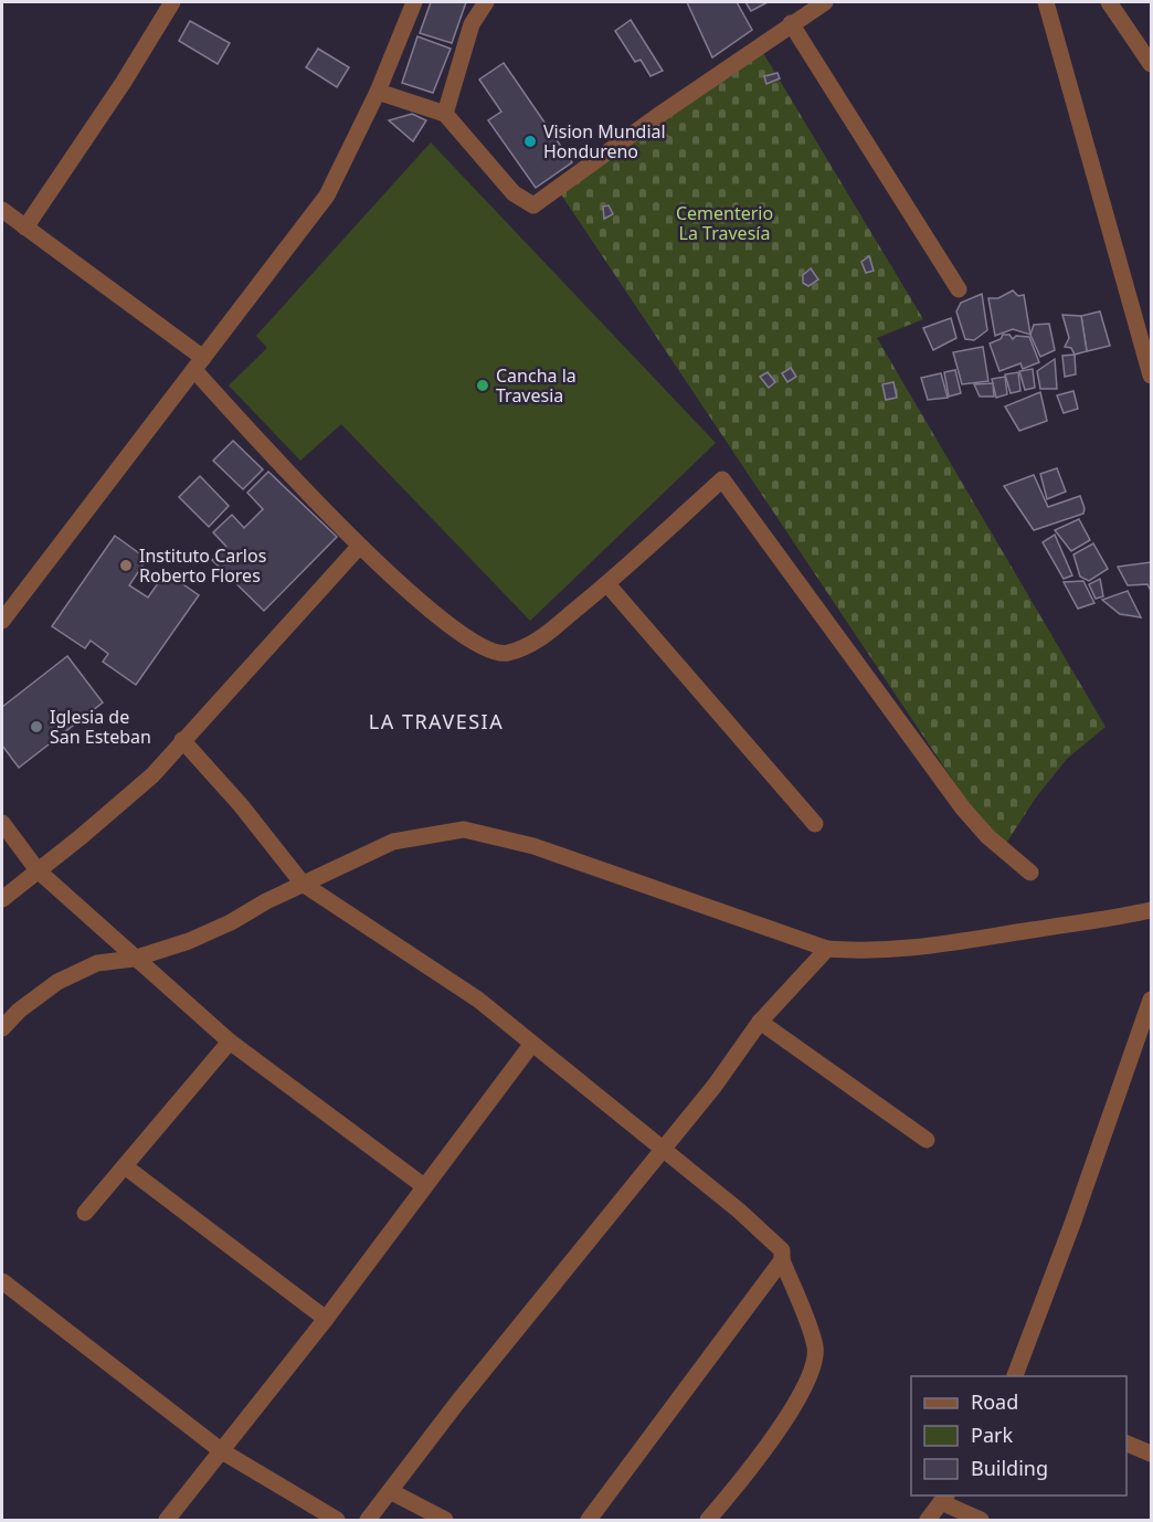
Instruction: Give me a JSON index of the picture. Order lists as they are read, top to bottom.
{
  "districts": ["LA TRAVESIA"],
  "parks": ["Cementerio La Travesía"],
  "places": [
    "Vision Mundial Hondureno",
    "Cancha la Travesia",
    "Instituto Carlos Roberto Flores",
    "Iglesia de San Esteban"
  ],
  "legend": ["Road", "Park", "Building"]
}
